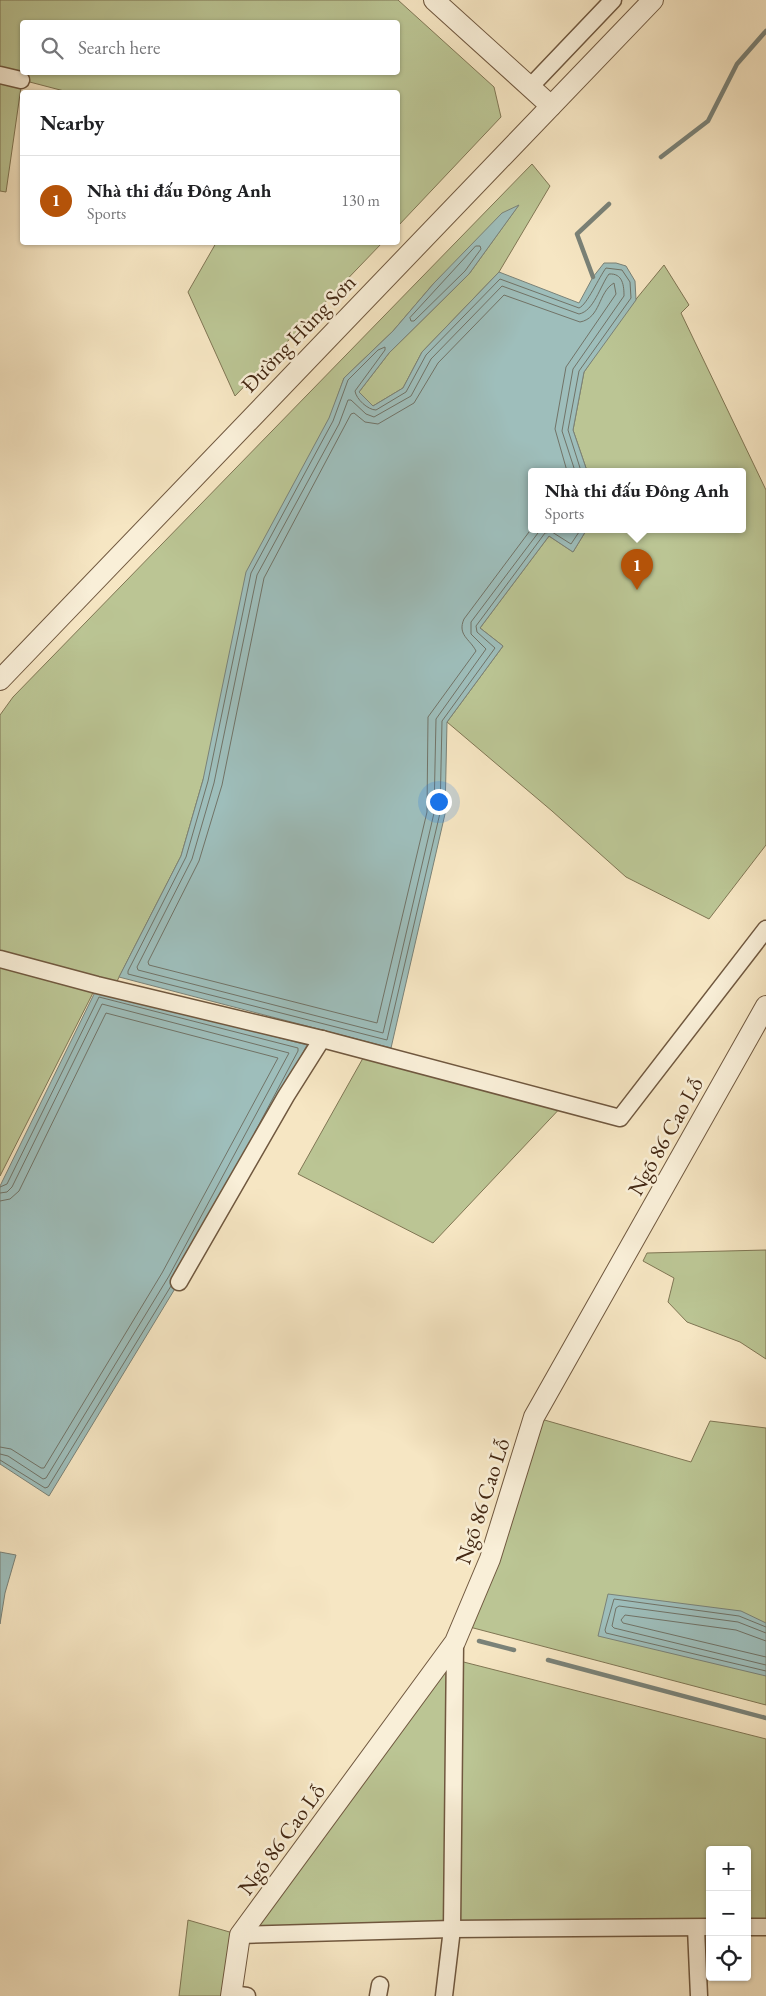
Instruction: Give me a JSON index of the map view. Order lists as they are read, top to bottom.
{
  "streets": {
    "street": ["Đường Hùng Sơn", "Ngõ 86 Cao Lỗ"]
  },
  "page": {
    "search": "Search here",
    "heading": "Nearby",
    "list": [
      {
        "mark": "1",
        "name": "Nhà thi đấu Đông Anh",
        "note": "Sports",
        "value": "130 m"
      }
    ],
    "popup": ["Nhà thi đấu Đông Anh", "Sports"],
    "pins": "1",
    "map_buttons": ["+", "−"]
  }
}
